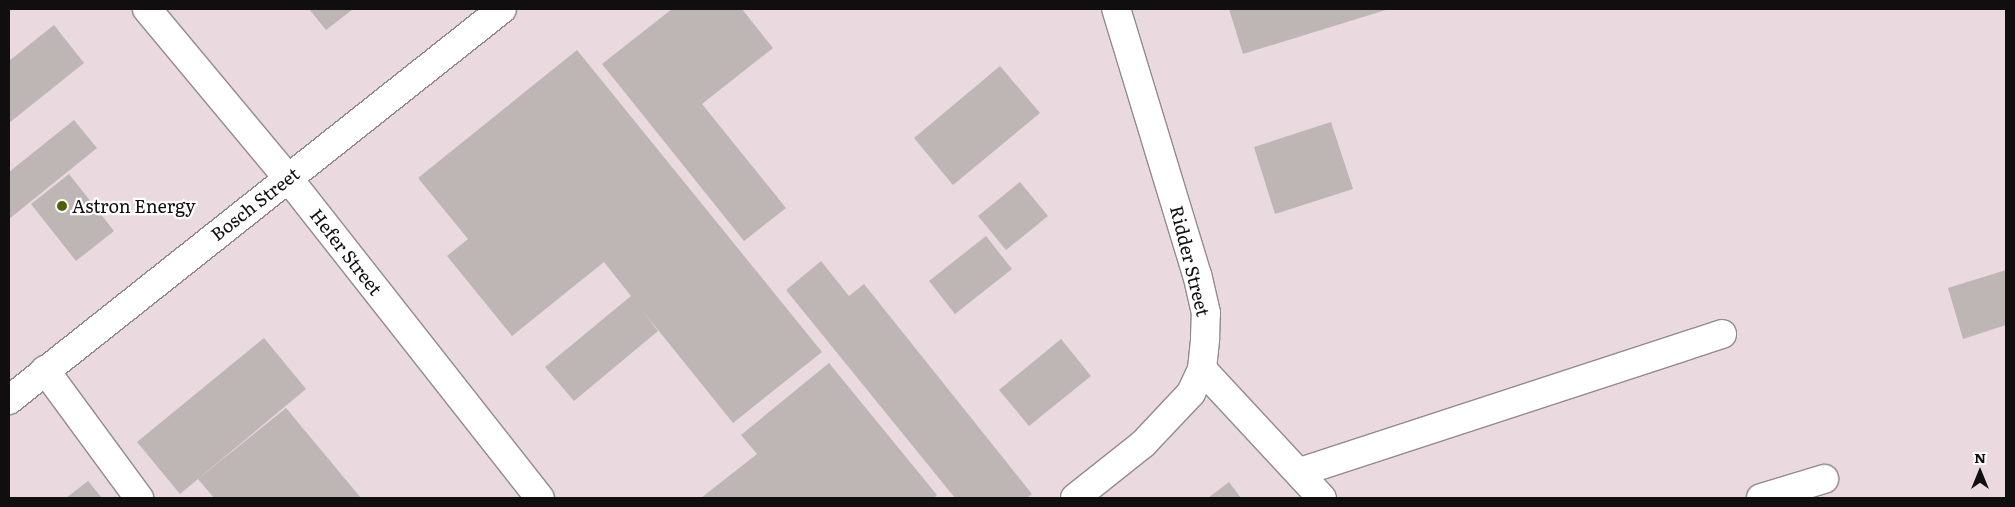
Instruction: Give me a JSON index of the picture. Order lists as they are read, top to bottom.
{
  "streets": {
    "street": ["Bosch Street", "Hefer Street", "Ridder Street"]
  },
  "crossings": [
    ["Bosch Street", "Hefer Street"]
  ],
  "places": ["Astron Energy"],
  "north": "top"
}
